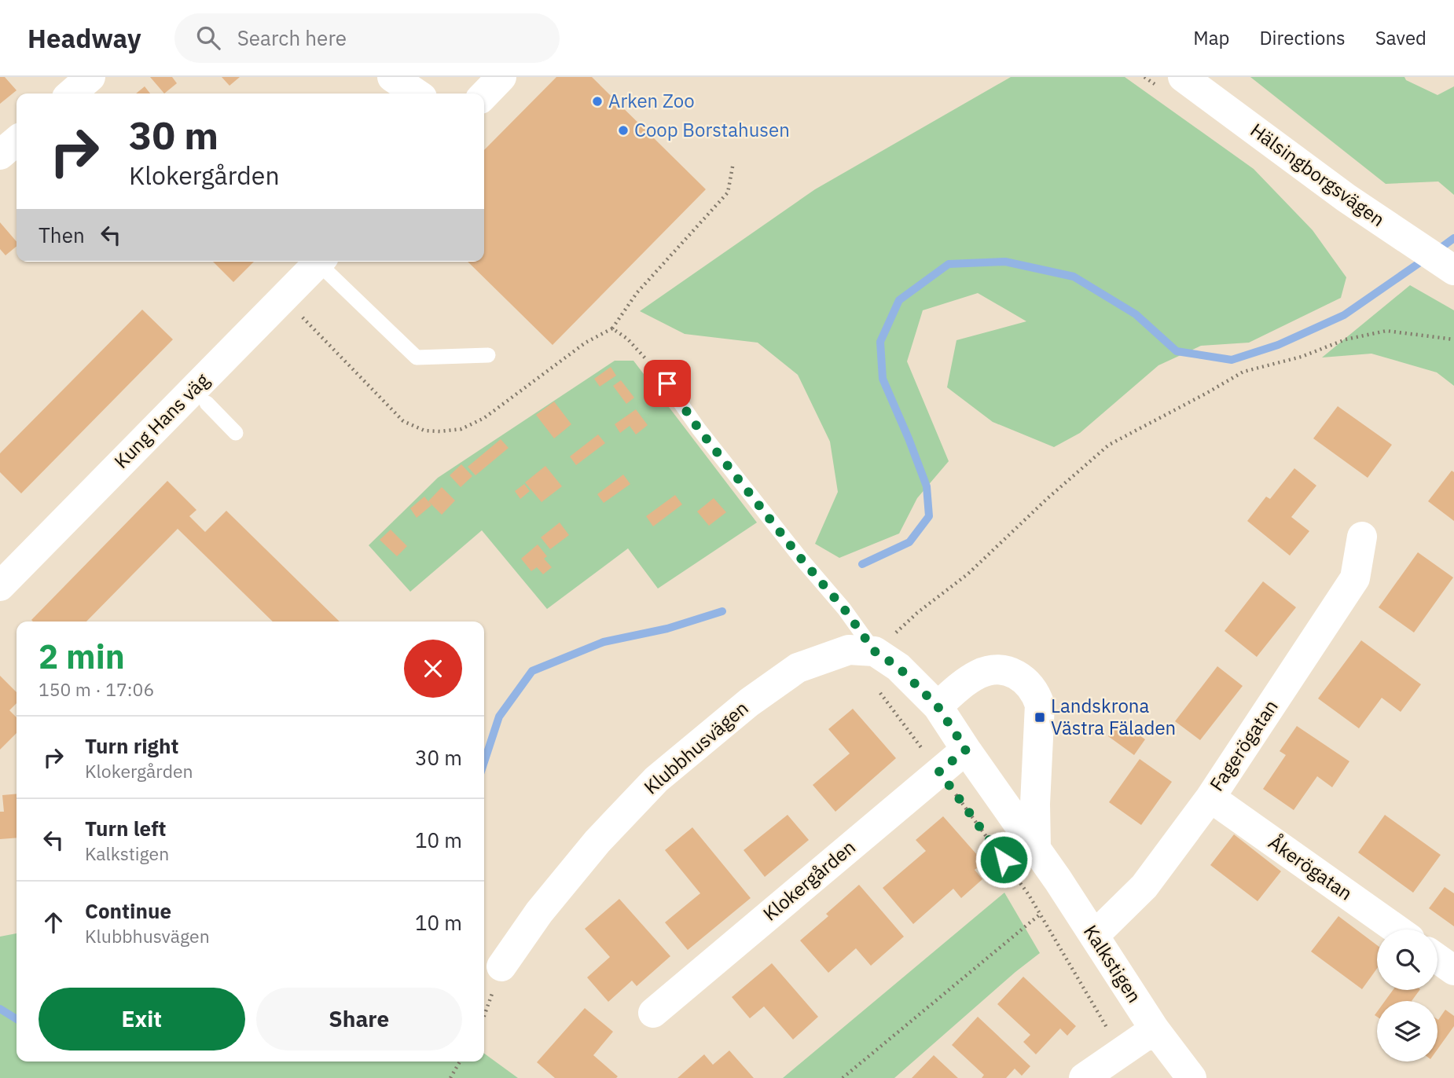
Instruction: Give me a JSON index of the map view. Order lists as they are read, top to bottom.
{
  "streets": {
    "street": [
      "Hälsingborgsvägen",
      "Kung Hans väg",
      "Fagerögatan",
      "Klubbhusvägen",
      "Åkerögatan",
      "Klokergården",
      "Kalkstigen"
    ]
  },
  "crossings": [
    ["Fagerögatan", "Åkerögatan"],
    ["Fagerögatan", "Kalkstigen"],
    ["Klokergården", "Kalkstigen"]
  ],
  "places": {
    "other": ["Arken Zoo", "Coop Borstahusen"],
    "transit": ["Landskrona Västra Fäladen"]
  },
  "page": {
    "header": "Headway",
    "search": "Search here",
    "nav": ["Map", "Directions", "Saved"],
    "turn": ["30 m", "Klokergården"],
    "then": "Then",
    "heading": ["2 min", "150 m · 17:06"],
    "list": [
      {
        "name": "Turn right",
        "note": "Klokergården",
        "value": "30 m"
      },
      {
        "name": "Turn left",
        "note": "Kalkstigen",
        "value": "10 m"
      },
      {
        "name": "Continue",
        "note": "Klubbhusvägen",
        "value": "10 m"
      }
    ],
    "buttons": ["Exit", "Share"]
  }
}
